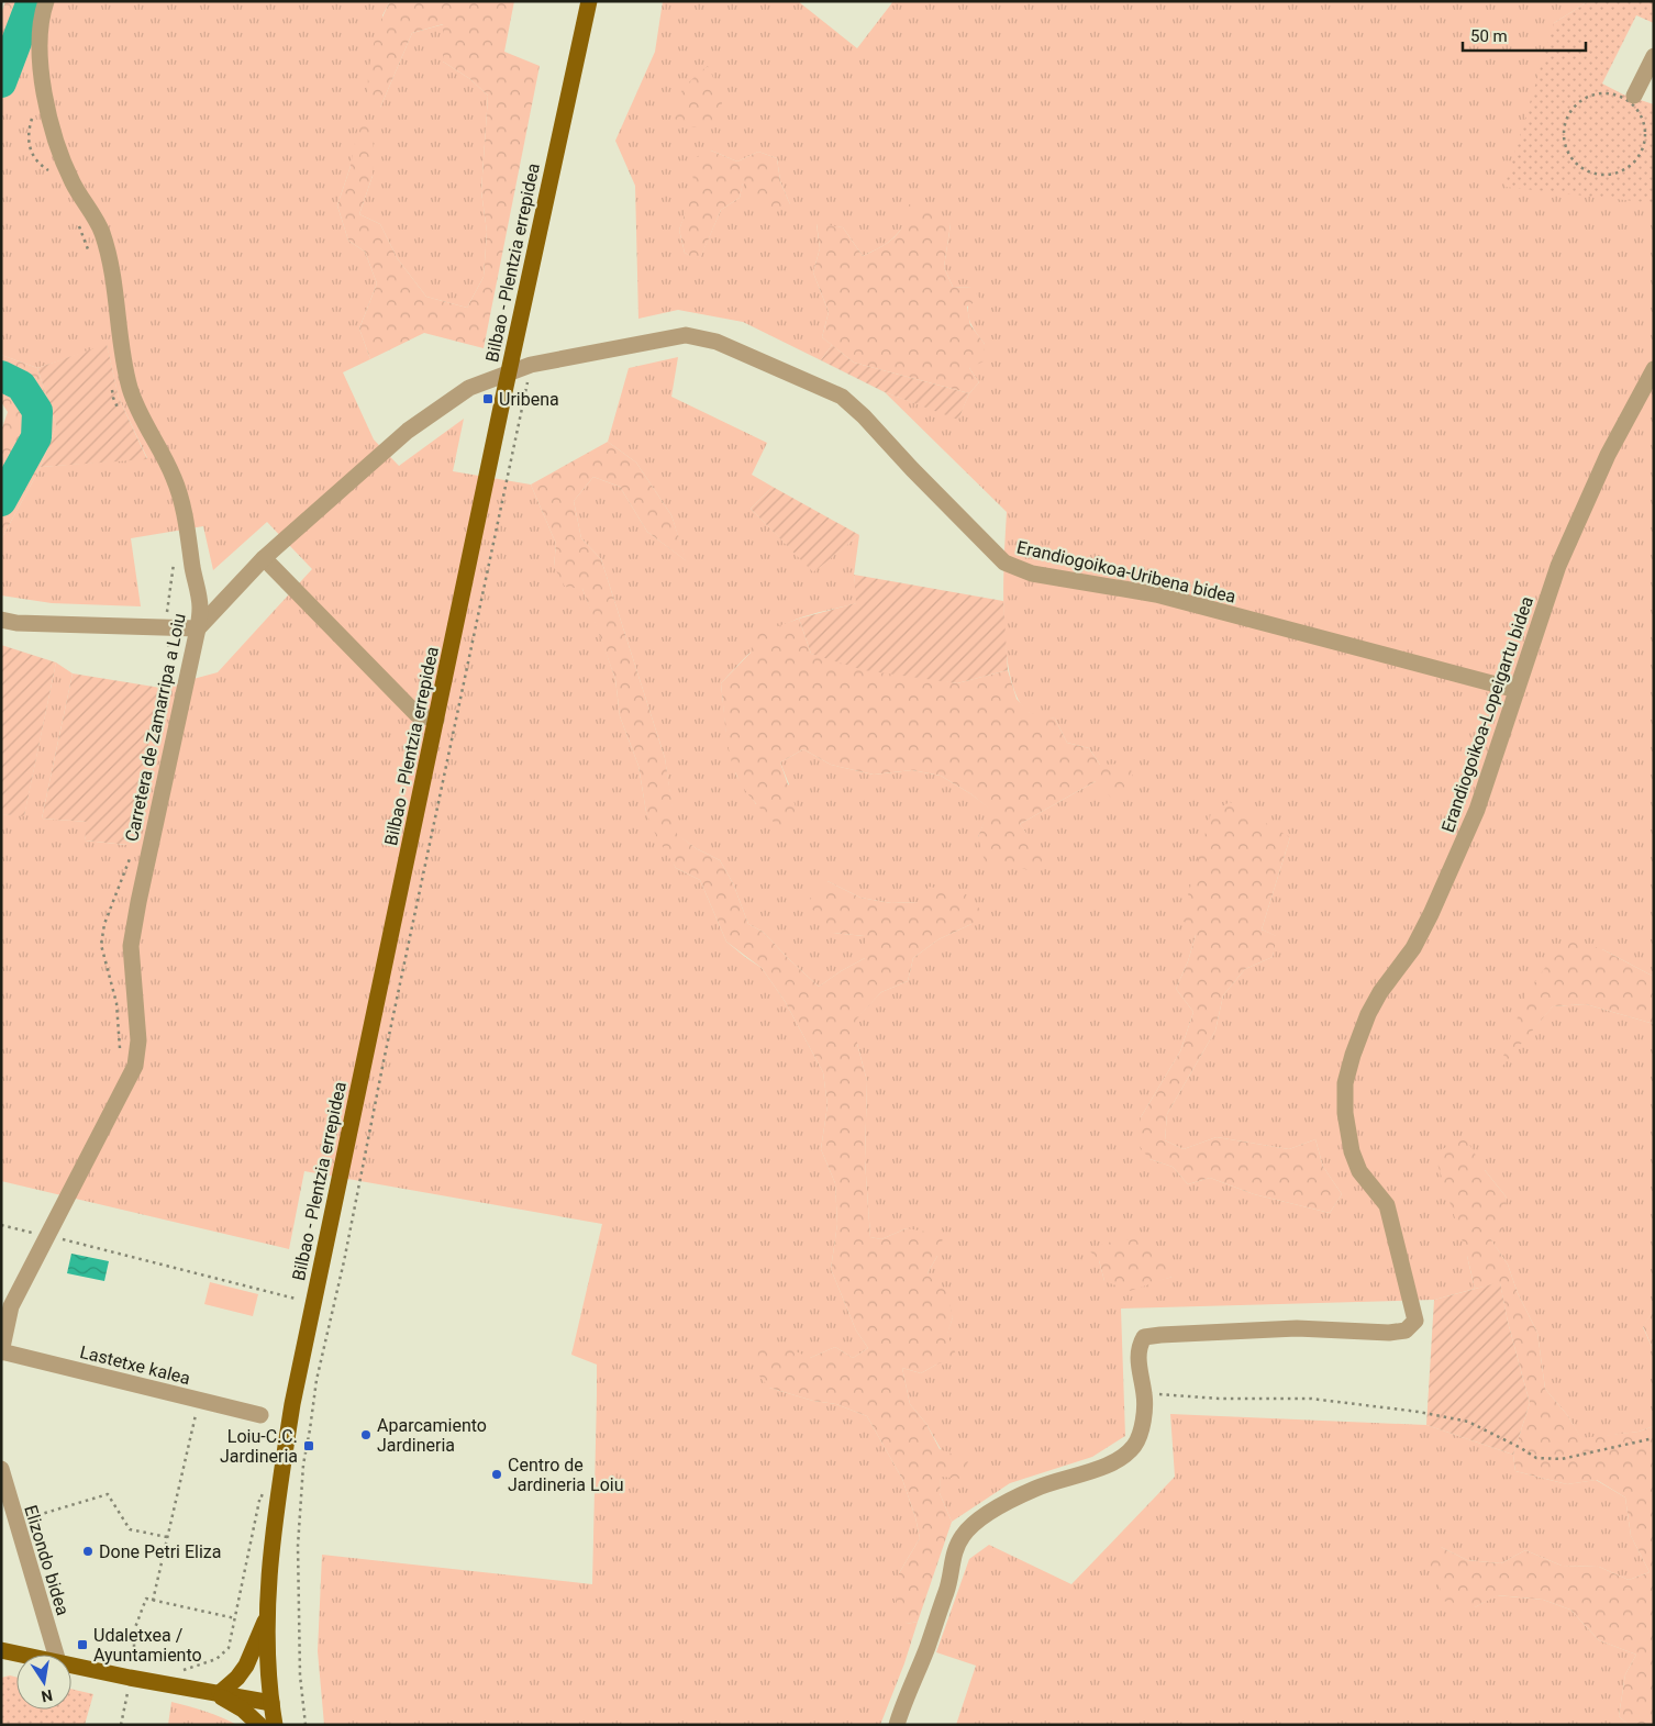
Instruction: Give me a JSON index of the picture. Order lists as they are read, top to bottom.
{
  "streets": {
    "main road": ["Bilbao - Plentzia errepidea"],
    "street": [
      "Erandiogoikoa-Uribena bidea",
      "Erandiogoikoa-Lopeigartu bidea",
      "Carretera de Zamarripa a Loiu",
      "Lastetxe kalea",
      "Elizondo bidea"
    ]
  },
  "crossings": [
    ["Bilbao - Plentzia errepidea", "Erandiogoikoa-Uribena bidea"],
    ["Erandiogoikoa-Uribena bidea", "Erandiogoikoa-Lopeigartu bidea"],
    ["Erandiogoikoa-Uribena bidea", "Carretera de Zamarripa a Loiu"]
  ],
  "places": {
    "transit": ["Uribena", "Loiu-C.C. Jardineria", "Udaletxea / Ayuntamiento"],
    "other": ["Aparcamiento Jardineria", "Centro de Jardineria Loiu", "Done Petri Eliza"]
  },
  "scale_bar": "50 m",
  "north": "bottom"
}
